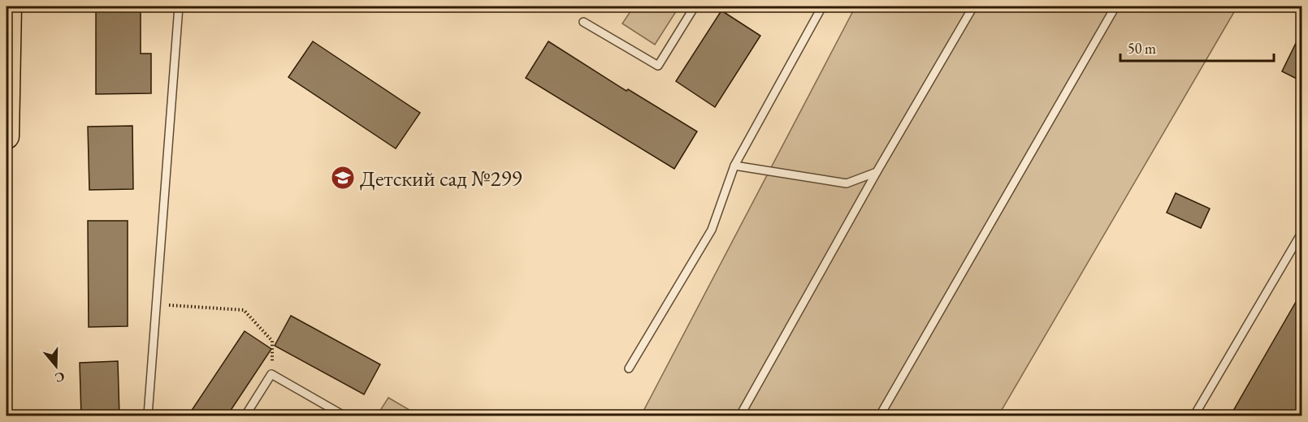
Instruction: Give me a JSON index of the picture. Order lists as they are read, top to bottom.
{
  "places": {
    "school or university": ["Детский сад №299"]
  },
  "scale_bar": "50 m",
  "north": "bottom"
}
